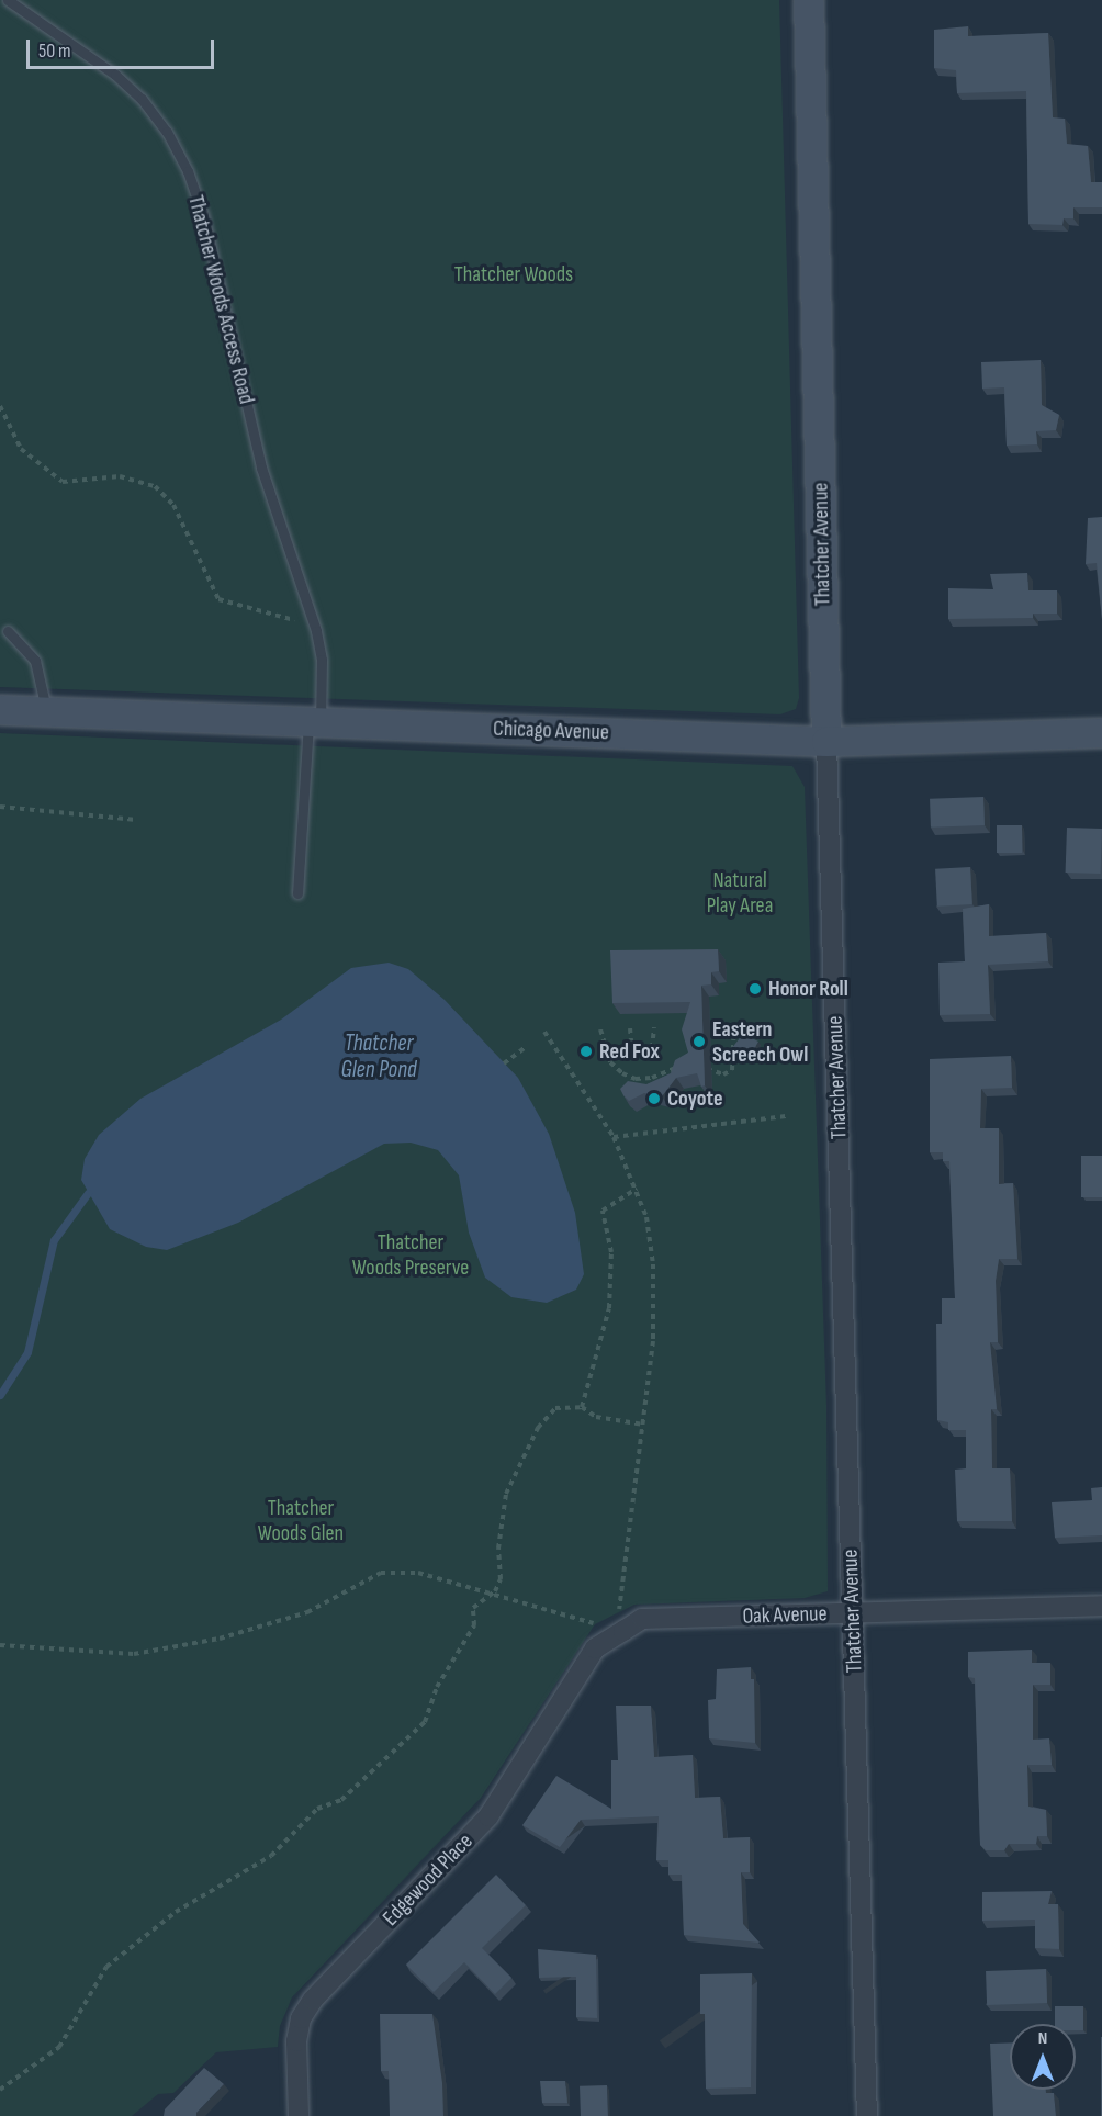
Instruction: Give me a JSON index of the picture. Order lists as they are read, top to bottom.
{
  "streets": {
    "main road": ["Thatcher Avenue", "Chicago Avenue"],
    "street": ["Oak Avenue", "Edgewood Place"],
    "lane": ["Thatcher Woods Access Road"]
  },
  "crossings": [
    ["Thatcher Woods Access Road", "Chicago Avenue"],
    ["Thatcher Avenue", "Chicago Avenue"],
    ["Thatcher Avenue", "Oak Avenue"],
    ["Oak Avenue", "Edgewood Place"]
  ],
  "water": ["Thatcher Glen Pond"],
  "parks": [
    "Thatcher Woods",
    "Natural Play Area",
    "Thatcher Woods Preserve",
    "Thatcher Woods Glen"
  ],
  "places": [
    "Honor Roll",
    "Eastern Screech Owl",
    "Red Fox",
    "Coyote"
  ],
  "scale_bar": "50 m",
  "north": "top"
}
